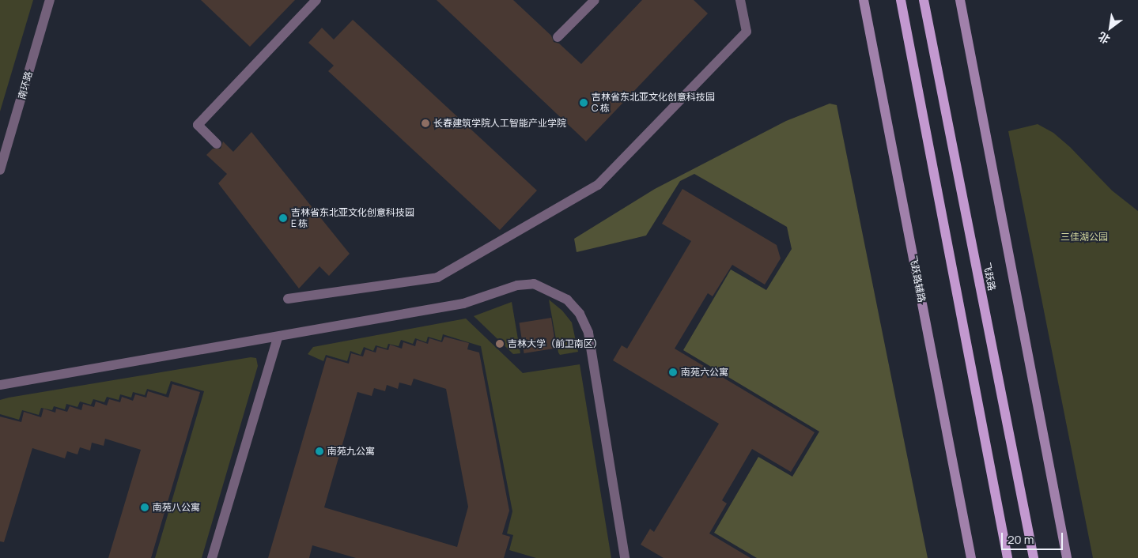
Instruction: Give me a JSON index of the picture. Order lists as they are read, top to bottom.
{
  "streets": {
    "main road": ["飞跃路"],
    "street": ["飞跃路辅路"],
    "lane": ["南环路"]
  },
  "parks": ["三佳湖公园"],
  "places": [
    "吉林省东北亚文化创意科技园 C 栋",
    "长春建筑学院人工智能产业学院",
    "吉林省东北亚文化创意科技园 E 栋",
    "吉林大学（前卫南区）",
    "南苑六公寓",
    "南苑九公寓",
    "南苑八公寓"
  ],
  "scale_bar": "20 m",
  "north": "bottom left"
}
